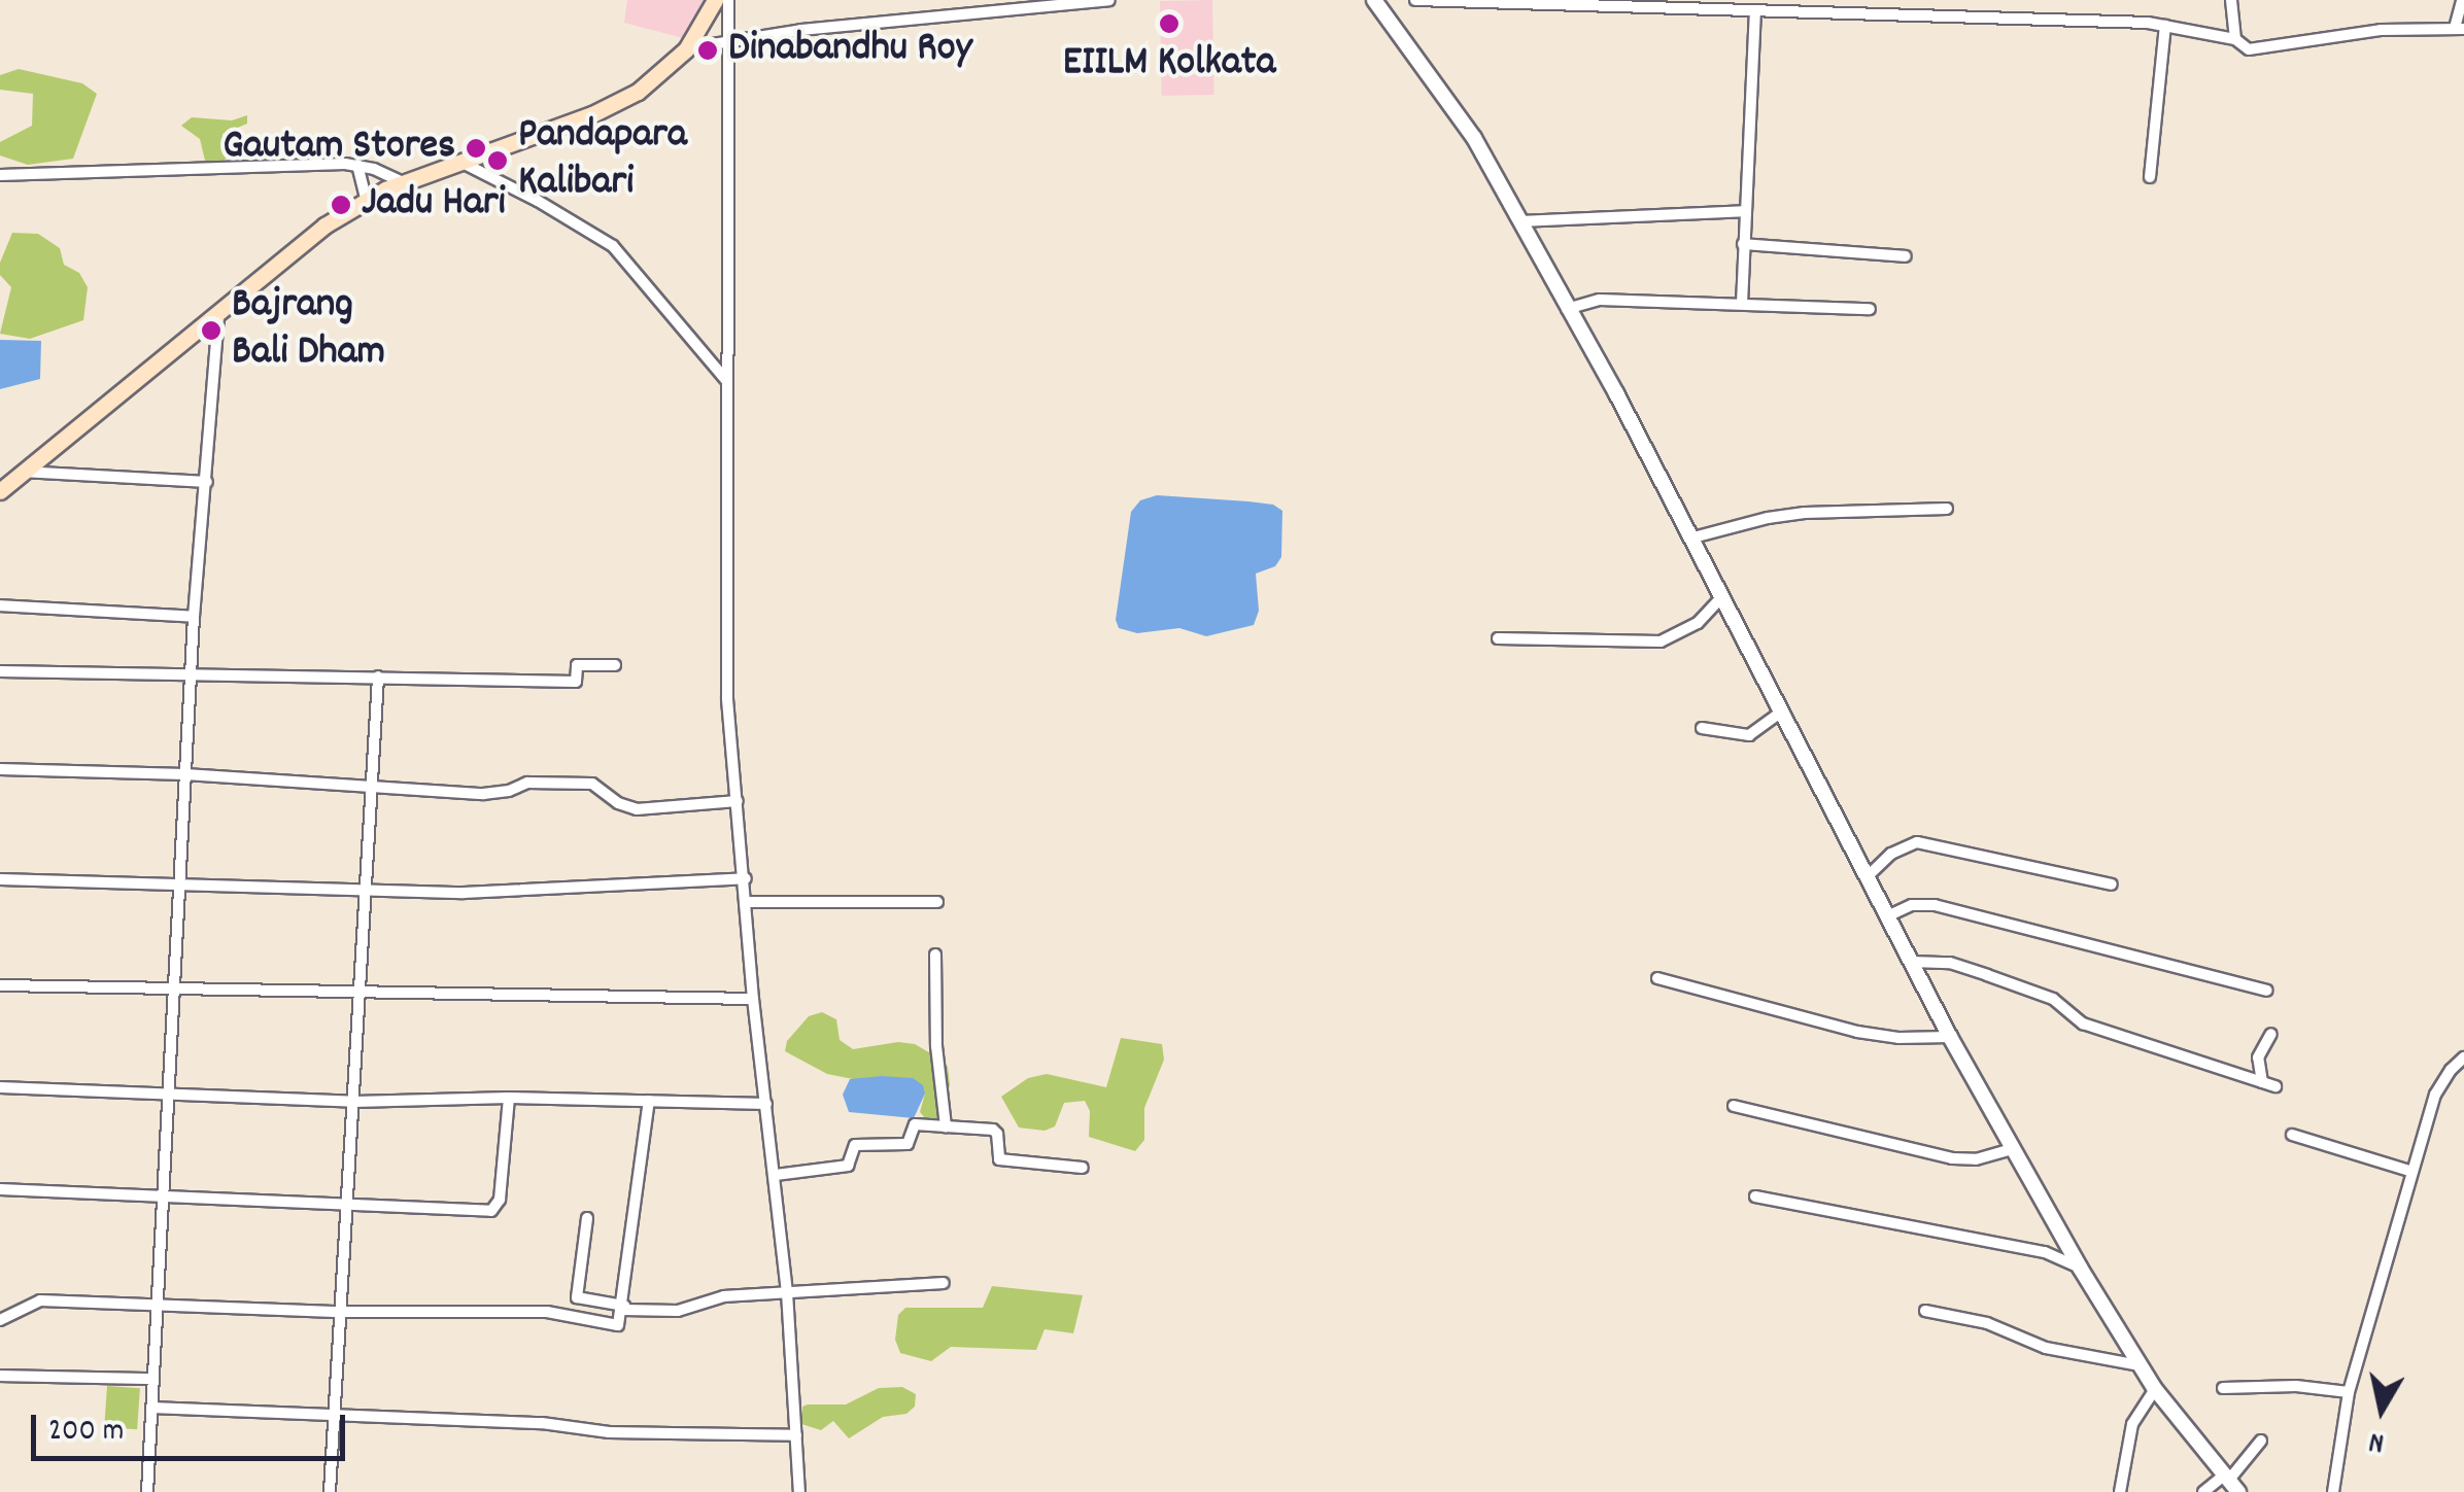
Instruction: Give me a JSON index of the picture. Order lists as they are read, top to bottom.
{
  "places": [
    "EIILM Kolkata",
    "Dinabandhu Roy",
    "Gautam Stores",
    "Pandapara Kalibari",
    "Jadu Hari",
    "Bajrang Bali Dham"
  ],
  "scale_bar": "200 m",
  "north": "bottom"
}
